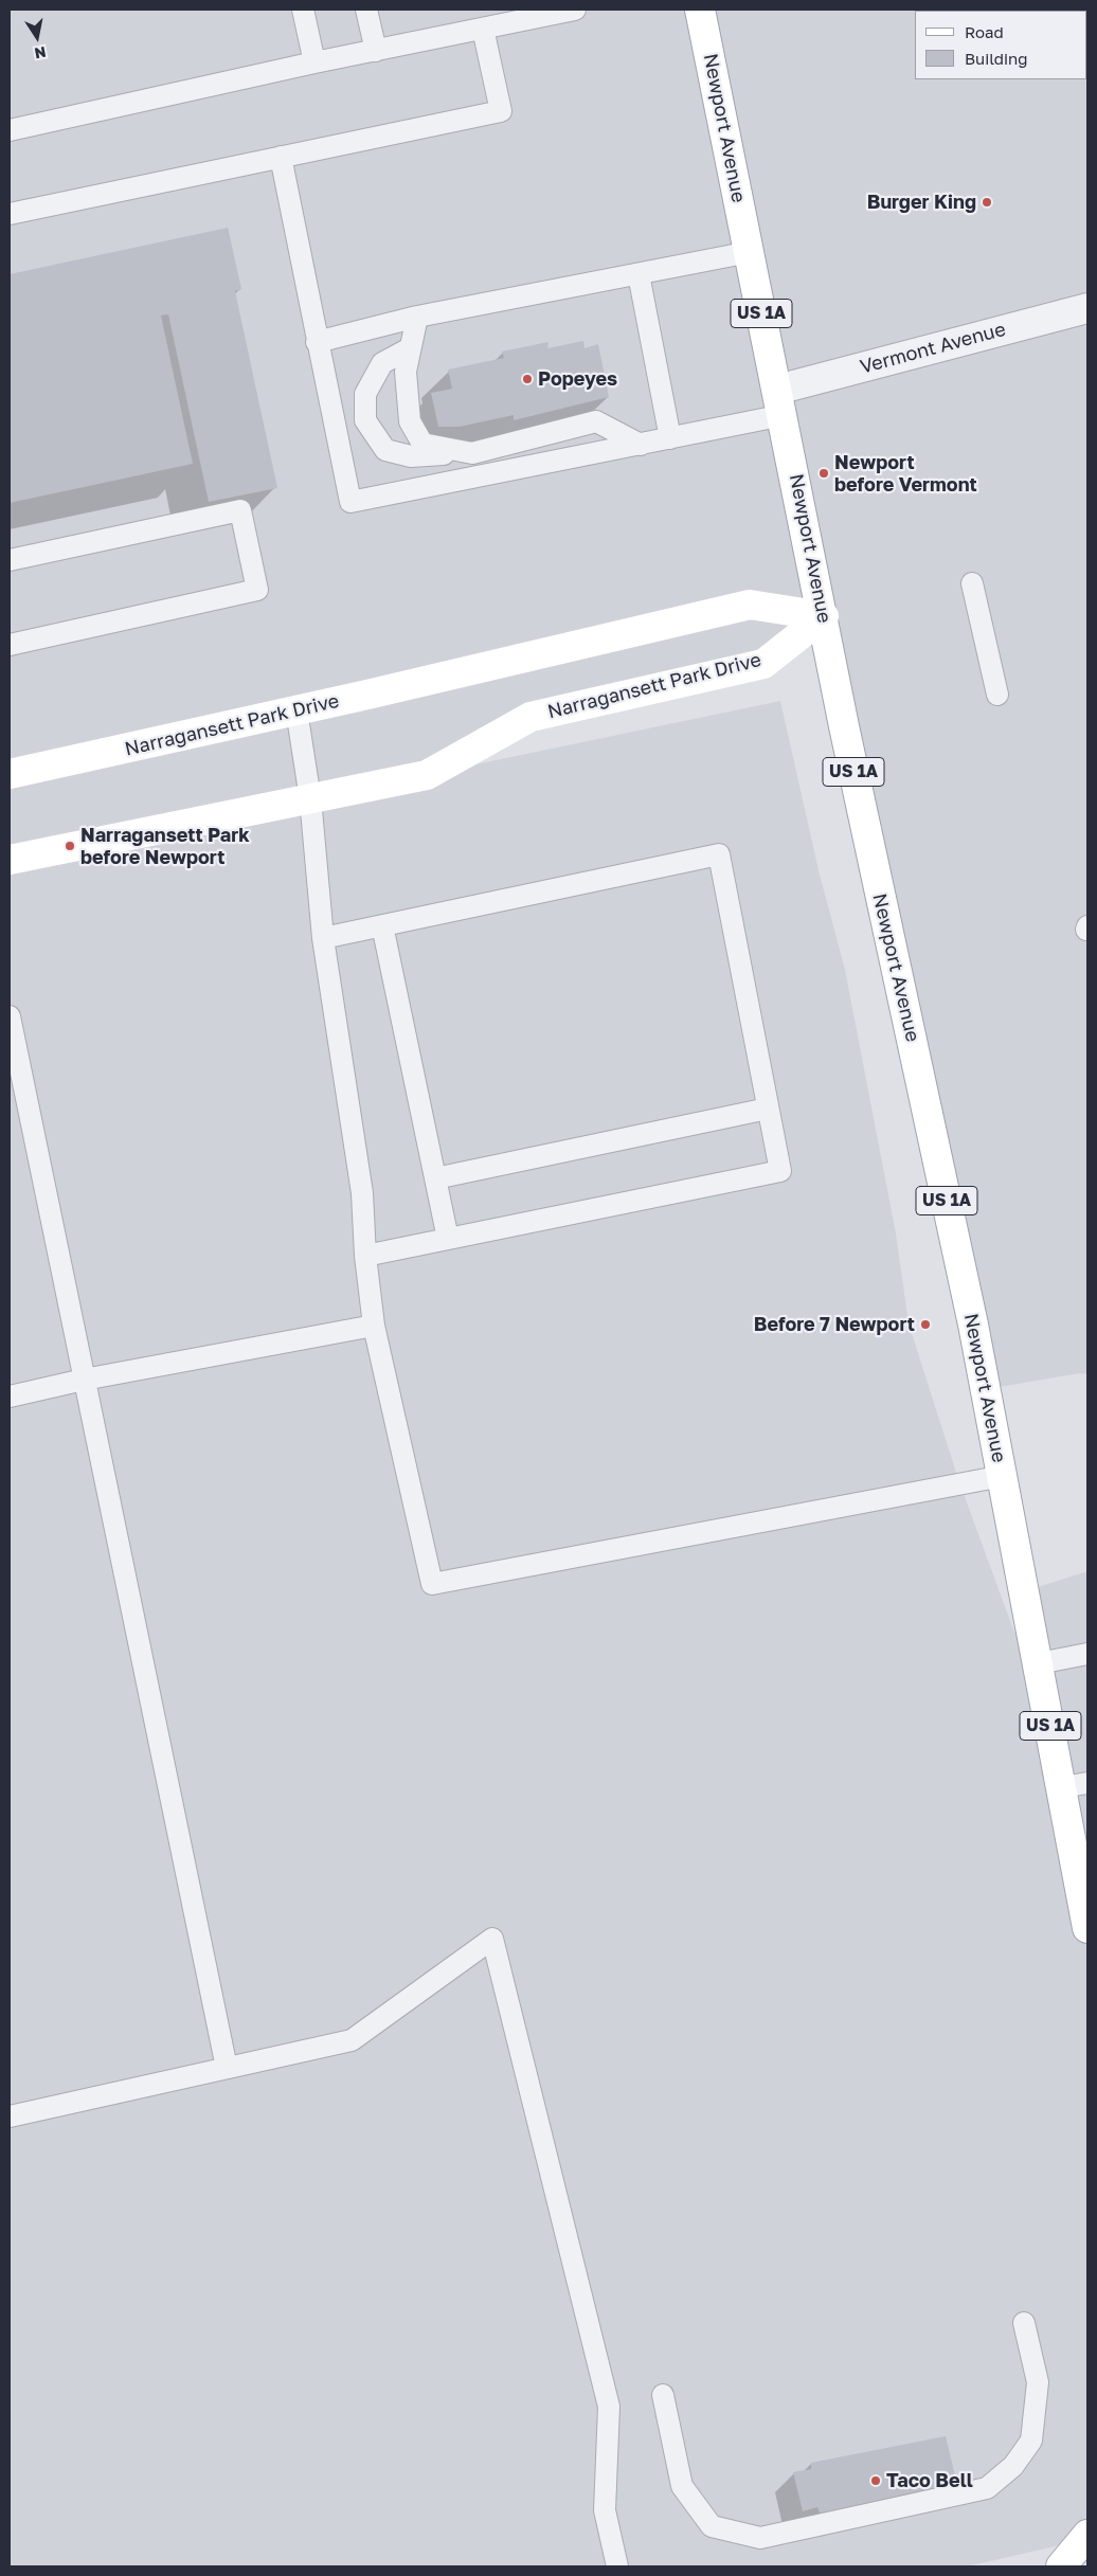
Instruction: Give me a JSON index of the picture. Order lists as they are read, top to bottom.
{
  "streets": {
    "main road": ["Newport Avenue", "US 1A", "Narragansett Park Drive"],
    "street": ["Vermont Avenue"]
  },
  "crossings": [
    ["Newport Avenue", "Vermont Avenue"],
    ["Newport Avenue", "Narragansett Park Drive"]
  ],
  "places": [
    "Burger King",
    "Popeyes",
    "Newport before Vermont",
    "Narragansett Park before Newport",
    "Before 7 Newport",
    "Taco Bell"
  ],
  "legend": ["Road", "Building"],
  "north": "bottom"
}
